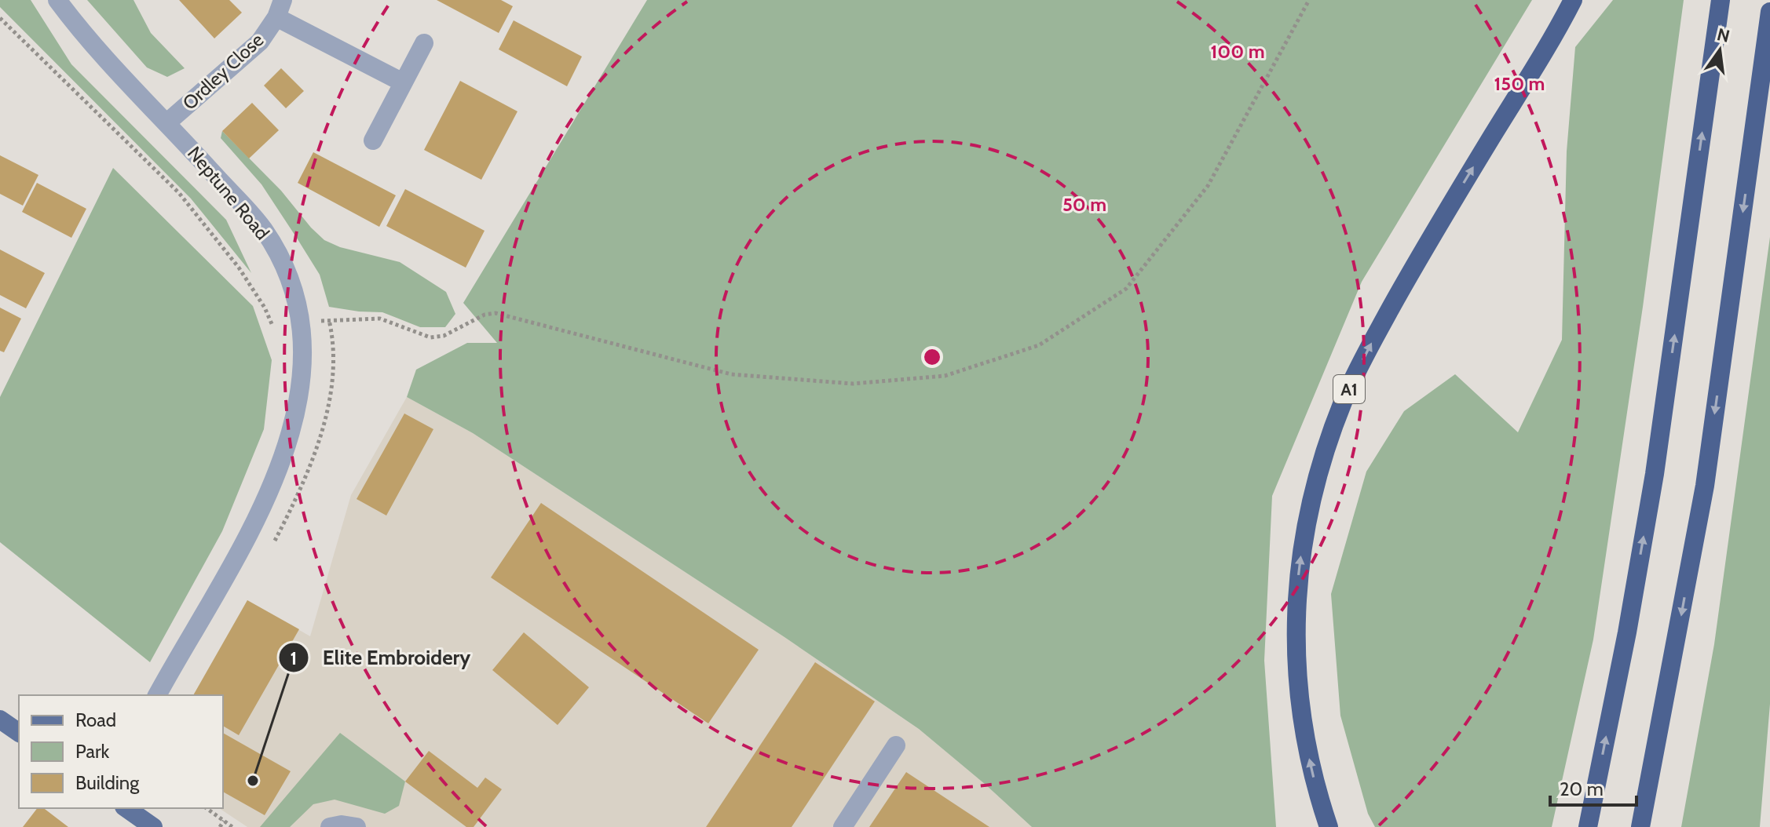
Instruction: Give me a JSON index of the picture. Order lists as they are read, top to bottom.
{
  "streets": {
    "highway": ["A1"],
    "street": ["Ordley Close", "Neptune Road"]
  },
  "crossings": [
    ["Ordley Close", "Neptune Road"]
  ],
  "places": ["Elite Embroidery"],
  "legend": ["Road", "Park", "Building"],
  "scale_bar": "20 m",
  "north": "top",
  "rings": ["100 m", "150 m", "50 m"]
}
